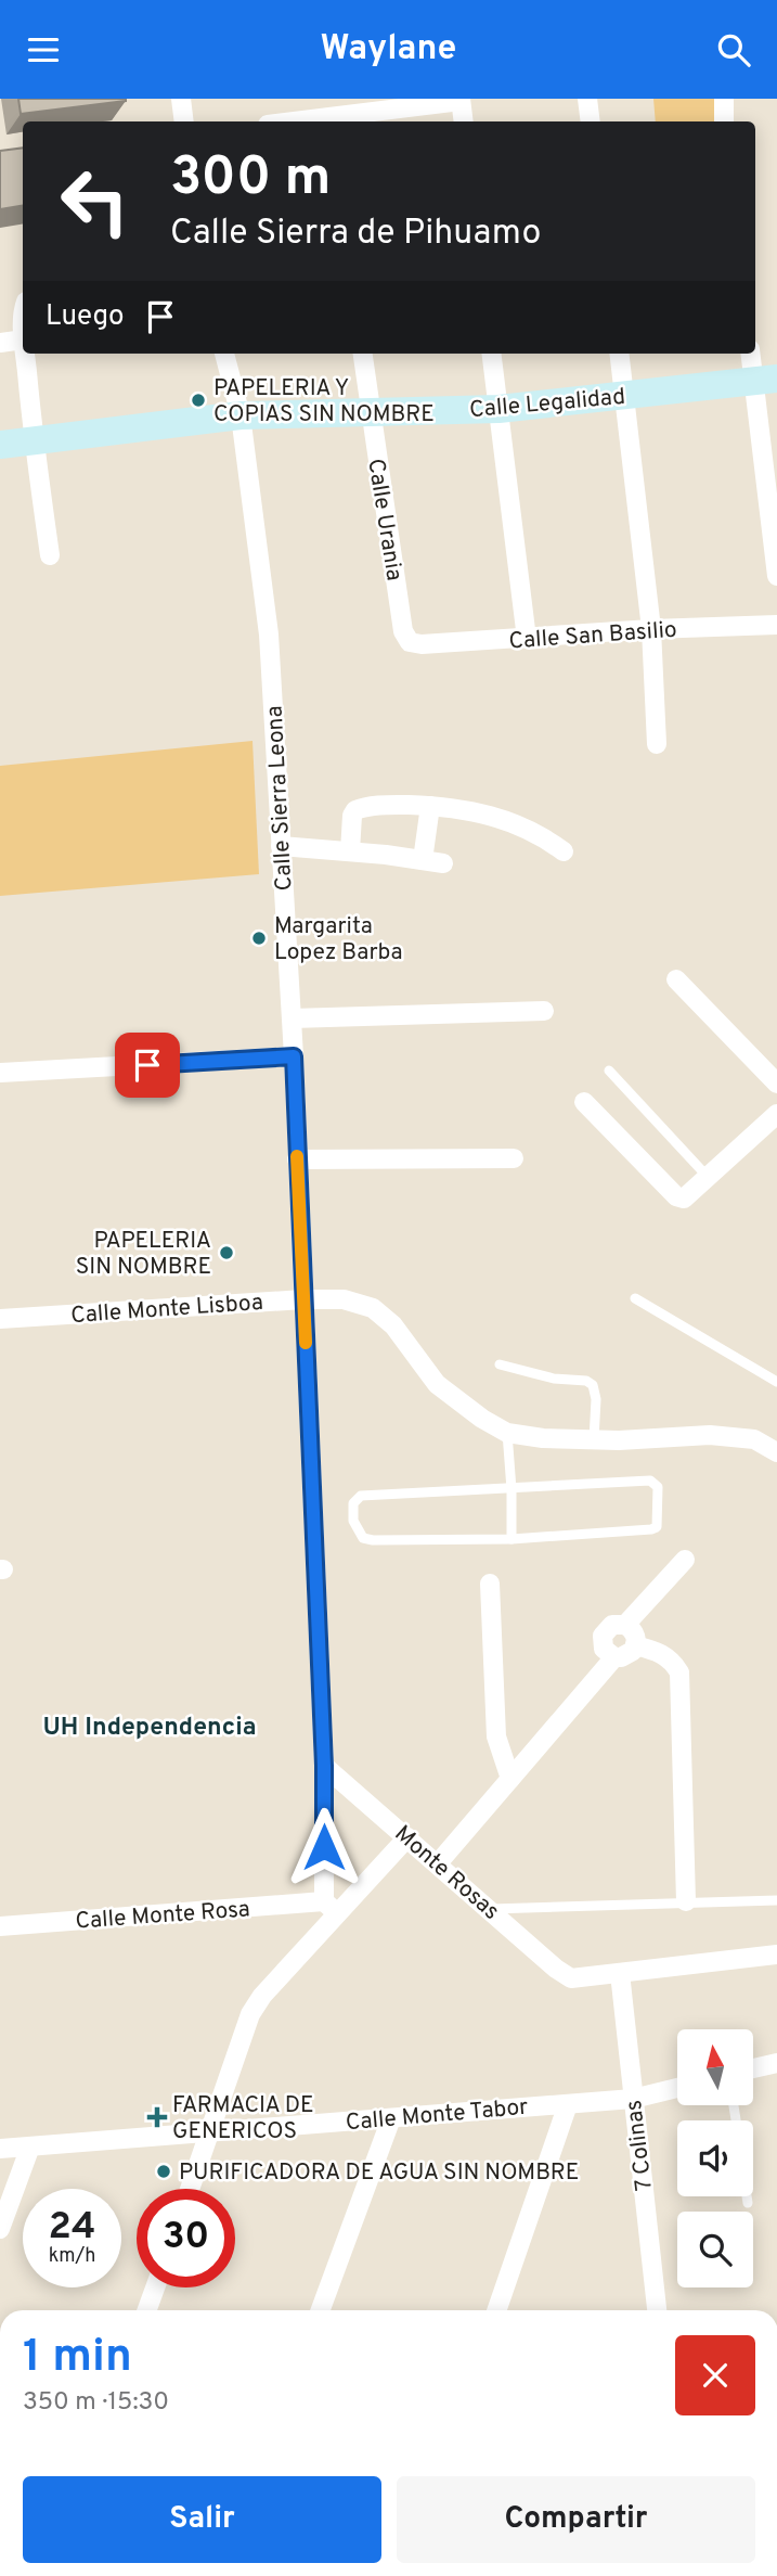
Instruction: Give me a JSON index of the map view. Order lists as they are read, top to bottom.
{
  "streets": {
    "street": [
      "Calle Legalidad",
      "Calle Urania",
      "Calle San Basilio",
      "Calle Sierra Leona",
      "Calle Monte Lisboa",
      "Monte Rosas",
      "Calle Monte Rosa",
      "Calle Monte Tabor",
      "7 Colinas"
    ]
  },
  "crossings": [
    ["Calle Legalidad", "Calle Urania"],
    ["Calle Legalidad", "Calle Sierra Leona"],
    ["Calle Urania", "Calle San Basilio"],
    ["Calle Sierra Leona", "Calle Monte Lisboa"],
    ["Calle Sierra Leona", "Monte Rosas"],
    ["Calle Sierra Leona", "Calle Monte Rosa"],
    ["Monte Rosas", "7 Colinas"],
    ["Calle Monte Tabor", "7 Colinas"]
  ],
  "districts": ["UH Independencia"],
  "places": {
    "other": [
      "PAPELERIA Y COPIAS SIN NOMBRE",
      "Margarita Lopez Barba",
      "PAPELERIA SIN NOMBRE",
      "PURIFICADORA DE AGUA SIN NOMBRE"
    ],
    "health": ["FARMACIA DE GENERICOS"]
  },
  "north": "top",
  "page": {
    "header": "Waylane",
    "turn": ["300 m", "Calle Sierra de Pihuamo"],
    "then": "Luego",
    "speed": "24 km/h",
    "limit": "30",
    "heading": ["1 min", "350 m · 15:30"],
    "buttons": ["Salir", "Compartir"]
  }
}
